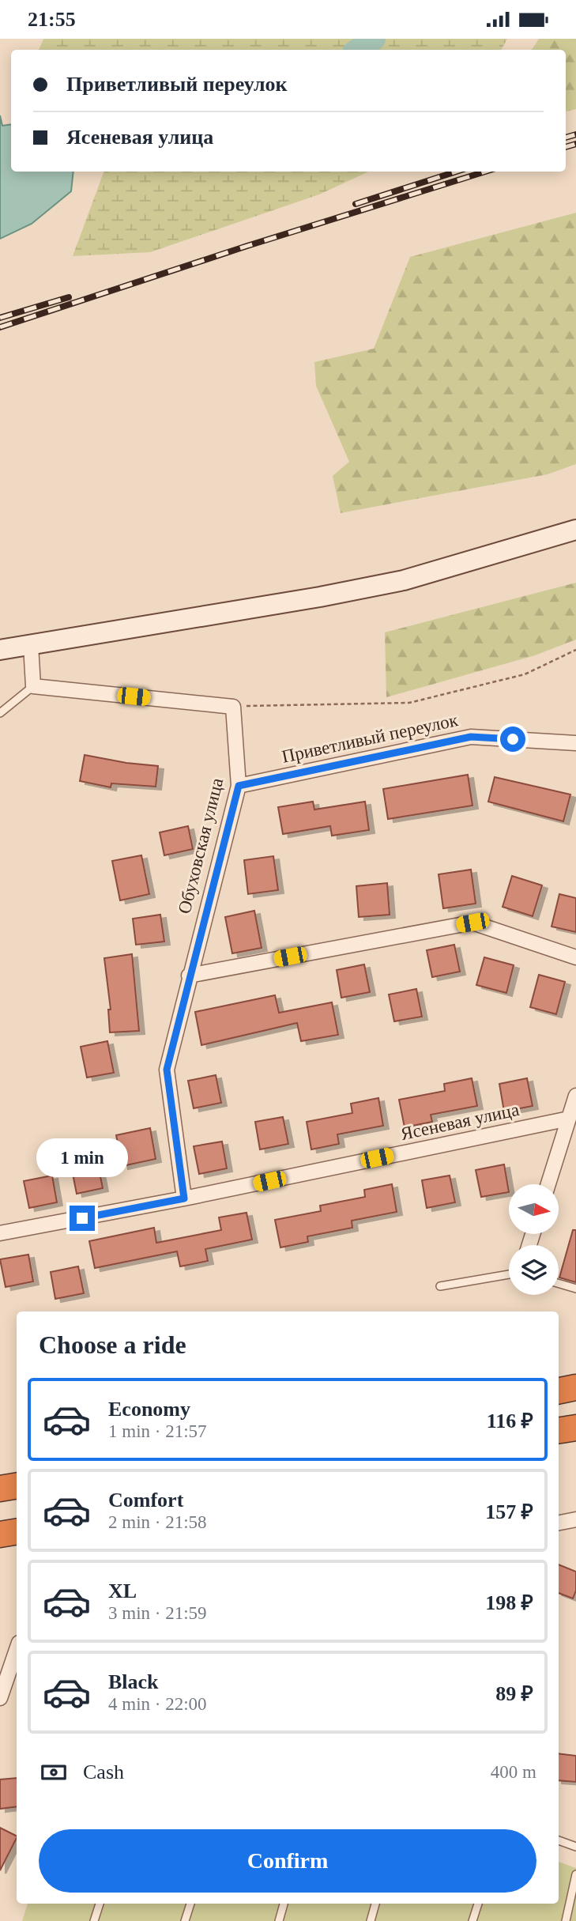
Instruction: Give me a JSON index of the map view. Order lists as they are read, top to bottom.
{
  "streets": {
    "street": ["Приветливый переулок", "Обуховская улица", "Ясеневая улица"]
  },
  "crossings": [
    ["Приветливый переулок", "Обуховская улица"],
    ["Обуховская улица", "Ясеневая улица"]
  ],
  "north": "right",
  "page": {
    "status": "21:55",
    "banner": ["Приветливый переулок", "Ясеневая улица"],
    "bubble": "1 min",
    "heading": "Choose a ride",
    "list": [
      {
        "name": "Economy",
        "note": "1 min · 21:57",
        "value": "116 ₽"
      },
      {
        "name": "Comfort",
        "note": "2 min · 21:58",
        "value": "157 ₽"
      },
      {
        "name": "XL",
        "note": "3 min · 21:59",
        "value": "198 ₽"
      },
      {
        "name": "Black",
        "note": "4 min · 22:00",
        "value": "89 ₽"
      }
    ],
    "pay": ["Cash", "400 m"],
    "buttons": "Confirm"
  }
}
